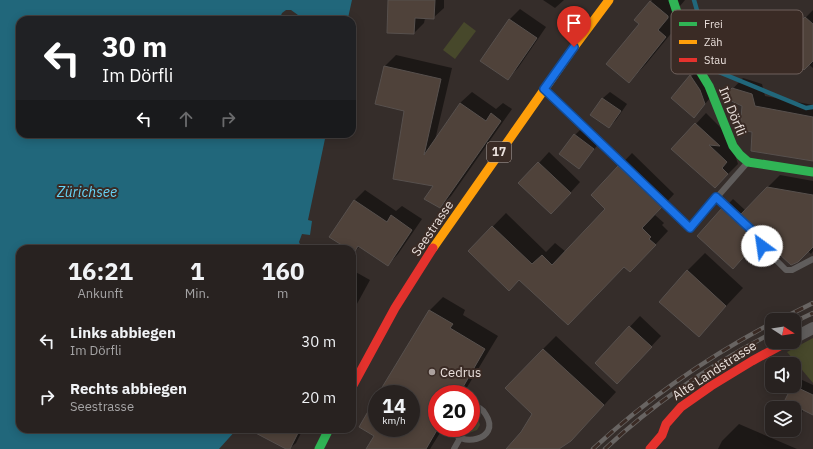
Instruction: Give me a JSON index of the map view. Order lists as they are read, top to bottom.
{
  "streets": {
    "main road": [
      "Im Dörfli",
      "17",
      "Seestrasse",
      "Alte Landstrasse"
    ]
  },
  "water": ["Zürichsee"],
  "places": ["Cedrus"],
  "legend": ["Frei", "Zäh", "Stau"],
  "north": "right",
  "page": {
    "turn": ["30 m", "Im Dörfli"],
    "eta": [
      "16:21",
      "Ankunft",
      "1",
      "Min.",
      "160",
      "m"
    ],
    "list": [
      {
        "name": "Links abbiegen",
        "note": "Im Dörfli",
        "value": "30 m"
      },
      {
        "name": "Rechts abbiegen",
        "note": "Seestrasse",
        "value": "20 m"
      }
    ],
    "speed": "14 km/h",
    "limit": "20"
  }
}
